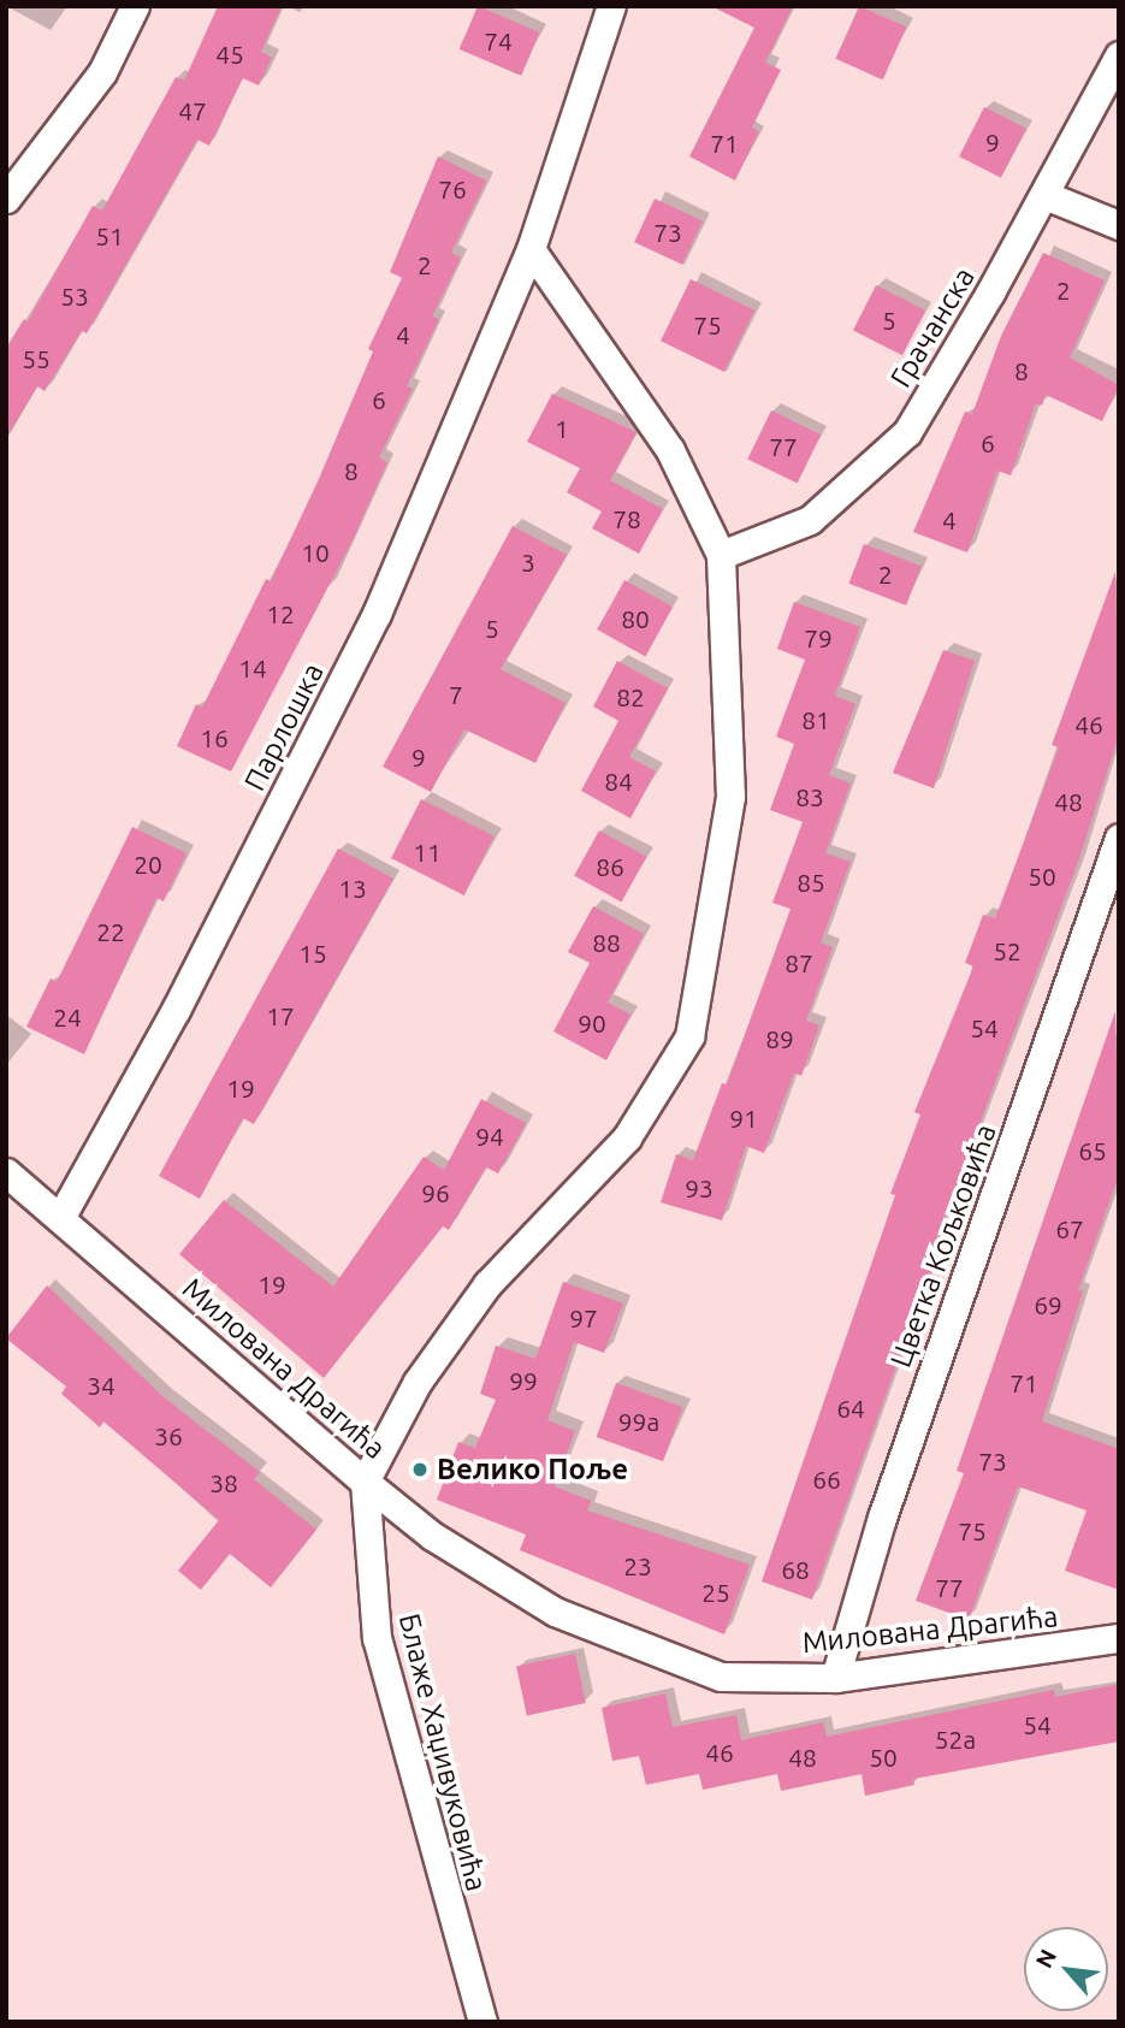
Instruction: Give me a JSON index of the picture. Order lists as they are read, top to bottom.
{
  "streets": {
    "street": [
      "Грачанска",
      "Парлошка",
      "Цветка Кољковића",
      "Милована Драгића",
      "Блаже Хаџивуковића"
    ]
  },
  "crossings": [
    ["Парлошка", "Милована Драгића"],
    ["Цветка Кољковића", "Милована Драгића"],
    ["Милована Драгића", "Блаже Хаџивуковића"]
  ],
  "places": ["Велико Поље"],
  "house_numbers": [
    "74",
    "45",
    "47",
    "9",
    "71",
    "76",
    "73",
    "51",
    "2",
    "2",
    "53",
    "5",
    "75",
    "4",
    "55",
    "8",
    "6",
    "1",
    "6",
    "77",
    "8",
    "78",
    "4",
    "10",
    "3",
    "2",
    "12",
    "80",
    "5",
    "79",
    "14",
    "7",
    "82",
    "81",
    "46",
    "16",
    "9",
    "84",
    "83",
    "48",
    "11",
    "20",
    "86",
    "50",
    "85",
    "13",
    "22",
    "88",
    "52",
    "15",
    "87",
    "17",
    "24",
    "90",
    "54",
    "89",
    "19",
    "91",
    "94",
    "65",
    "93",
    "96",
    "67",
    "19",
    "69",
    "97",
    "99",
    "71",
    "34",
    "64",
    "99a",
    "36",
    "73",
    "66",
    "38",
    "75",
    "23",
    "68",
    "77",
    "25",
    "54",
    "52a",
    "46",
    "48",
    "50"
  ],
  "north": "top left"
}
